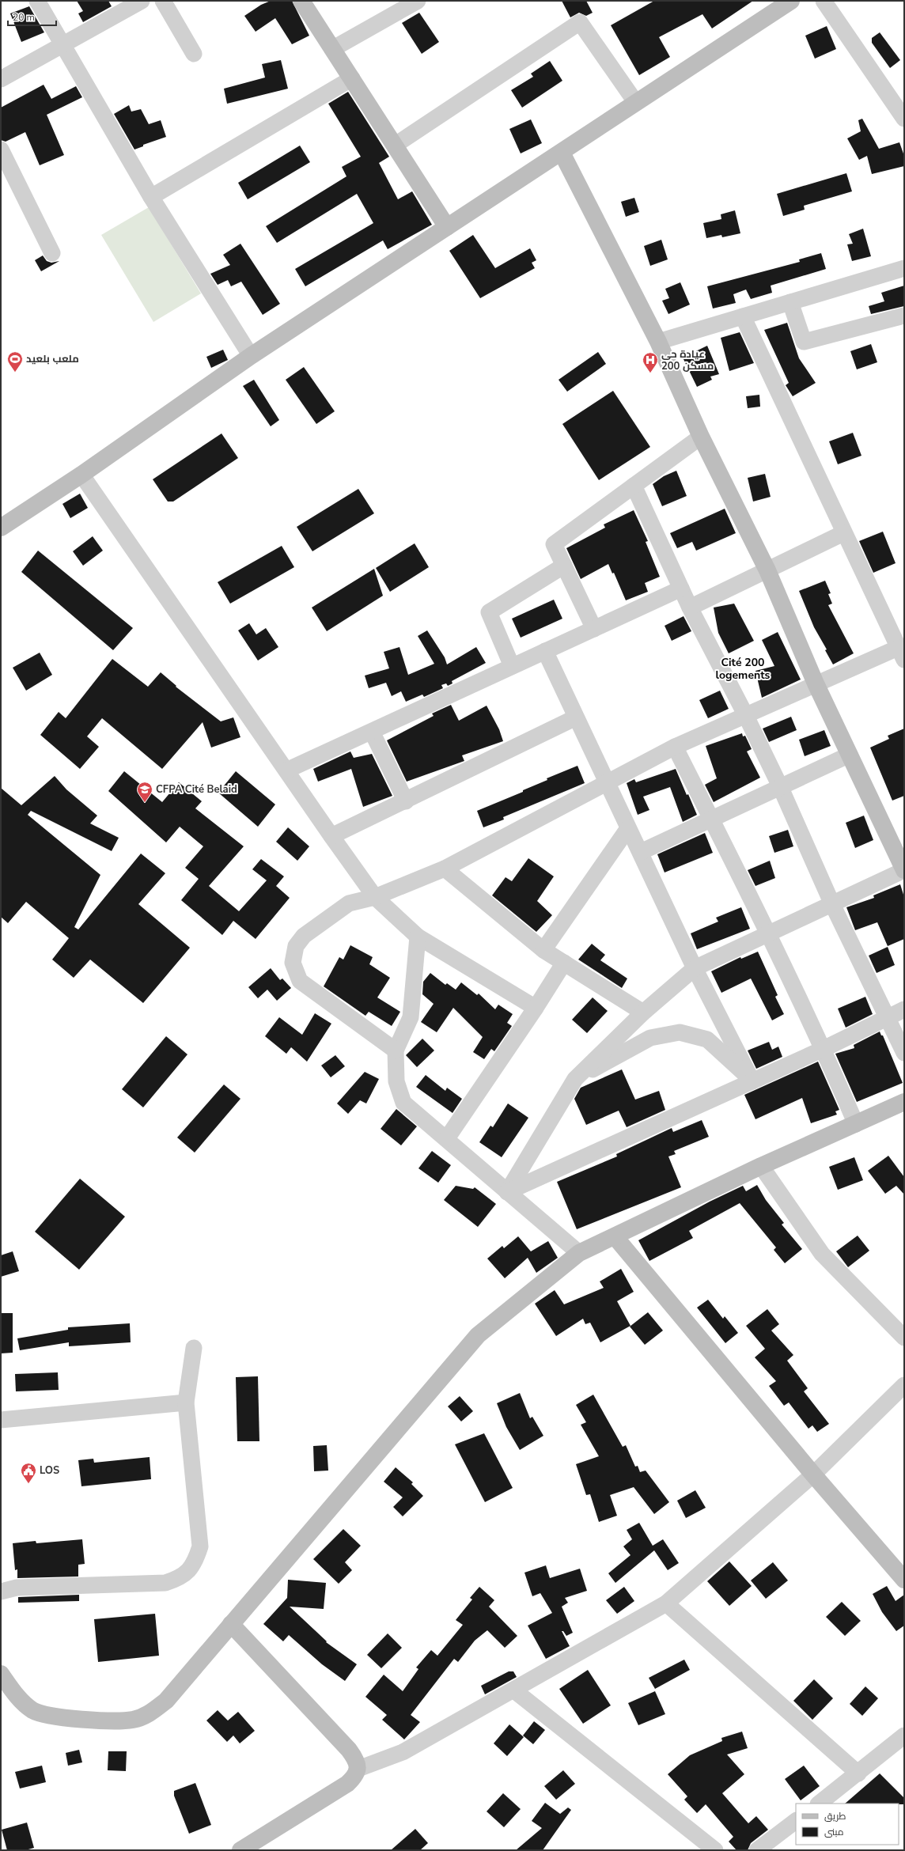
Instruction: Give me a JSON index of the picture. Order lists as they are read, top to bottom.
{
  "districts": ["Cité 200 logements"],
  "places": {
    "sports": ["ملعب بلعيد"],
    "hospital": ["عيادة حي 200 مسكن"],
    "school or university": ["CFPA Cité Belaid"],
    "public building": ["LOS"]
  },
  "legend": ["طريق", "مبنى"],
  "scale_bar": "20 m"
}
